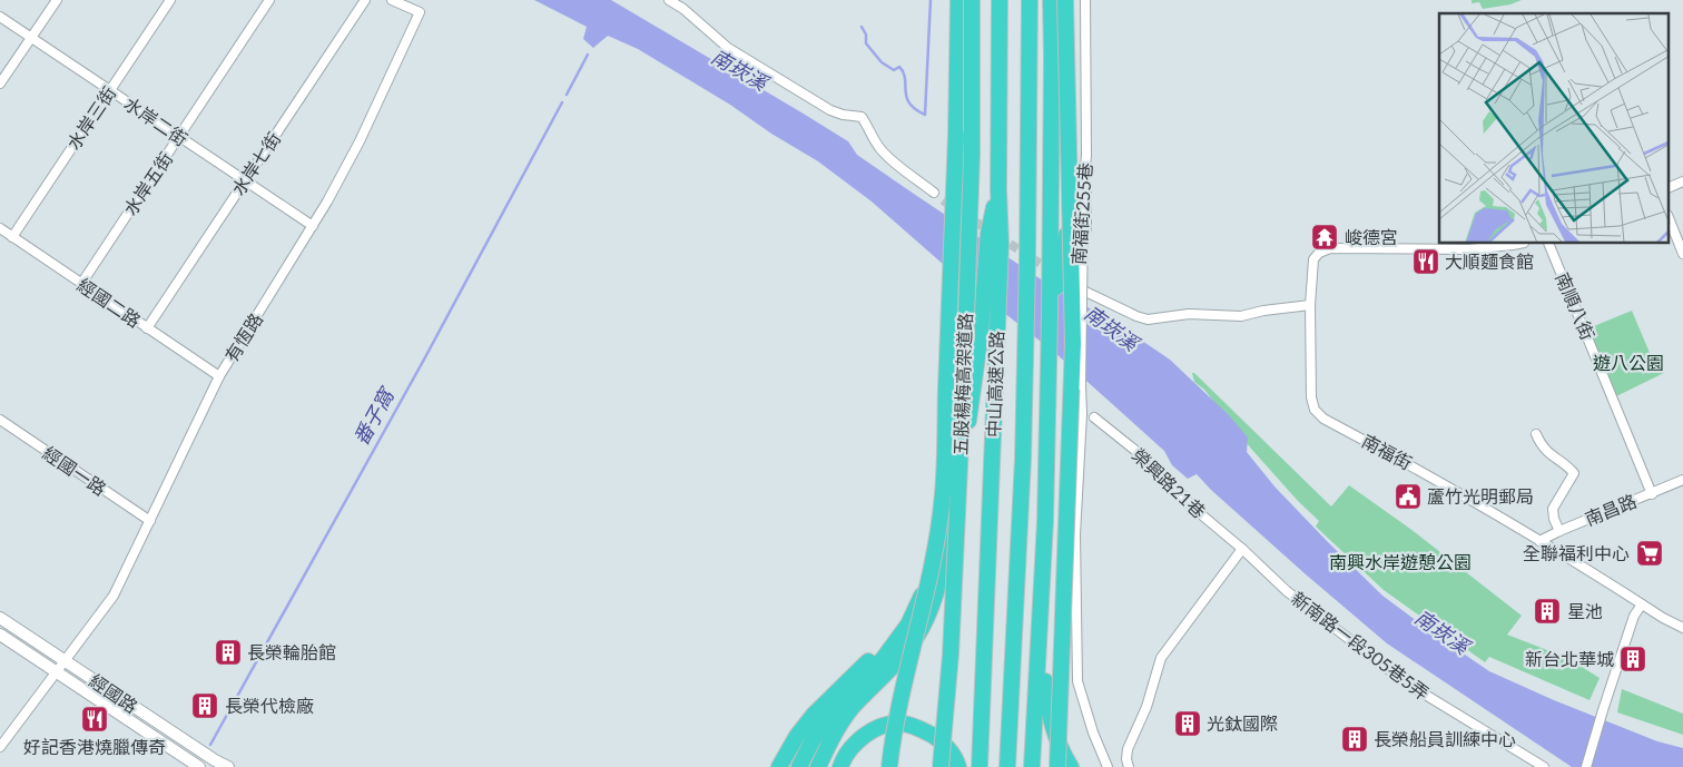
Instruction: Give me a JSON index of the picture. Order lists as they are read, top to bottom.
{
  "streets": {
    "highway": ["五股楊梅高架道路", "中山高速公路"],
    "street": [
      "水岸三街",
      "水岸二街",
      "水岸七街",
      "水岸五街",
      "南福街255巷",
      "經國二路",
      "南順八街",
      "有恆路",
      "南福街",
      "經國一路",
      "榮興路21巷",
      "南昌路",
      "新南路一段305巷5弄",
      "經國路"
    ]
  },
  "crossings": [
    ["水岸三街", "水岸二街"],
    ["水岸三街", "經國二路"],
    ["水岸二街", "水岸七街"],
    ["水岸二街", "水岸五街"],
    ["水岸二街", "有恆路"],
    ["水岸七街", "經國二路"],
    ["水岸五街", "經國二路"],
    ["南福街255巷", "南福街"],
    ["經國二路", "有恆路"],
    ["南順八街", "南昌路"],
    ["有恆路", "經國一路"],
    ["有恆路", "經國路"],
    ["南福街", "南昌路"],
    ["榮興路21巷", "新南路一段305巷5弄"]
  ],
  "water": ["南崁溪", "番子窩"],
  "parks": ["遊八公園", "南興水岸遊憩公園"],
  "places": {
    "temple": ["峻德宮"],
    "restaurant": ["大順麵食館", "好記香港燒臘傳奇"],
    "public building": ["蘆竹光明郵局"],
    "supermarket": ["全聯福利中心"],
    "building": [
      "星池",
      "長榮輪胎館",
      "新台北華城",
      "長榮代檢廠",
      "光鈦國際",
      "長榮船員訓練中心"
    ]
  }
}
